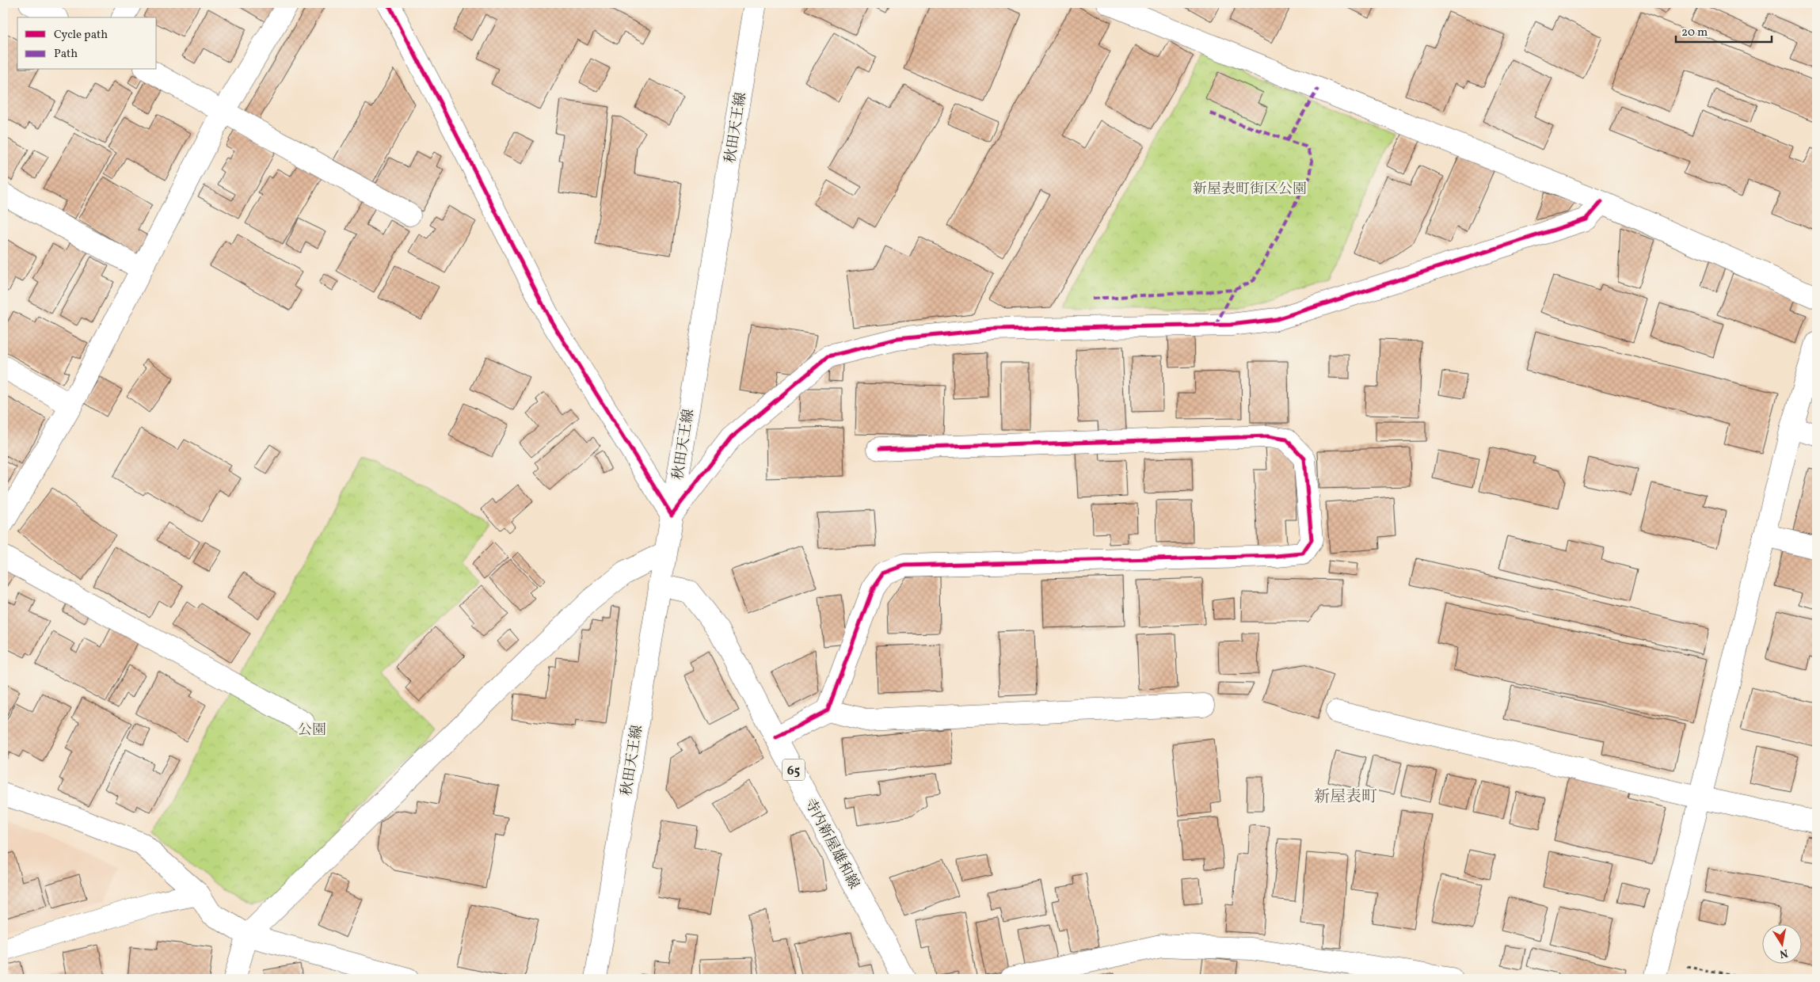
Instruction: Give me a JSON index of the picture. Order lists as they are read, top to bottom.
{
  "streets": {
    "street": ["秋田天王線", "65", "寺内新屋雄和線"]
  },
  "crossings": [
    ["秋田天王線", "寺内新屋雄和線"]
  ],
  "districts": ["新屋表町"],
  "parks": ["新屋表町街区公園", "公園"],
  "legend": ["Cycle path", "Path"],
  "scale_bar": "20 m",
  "north": "bottom"
}
